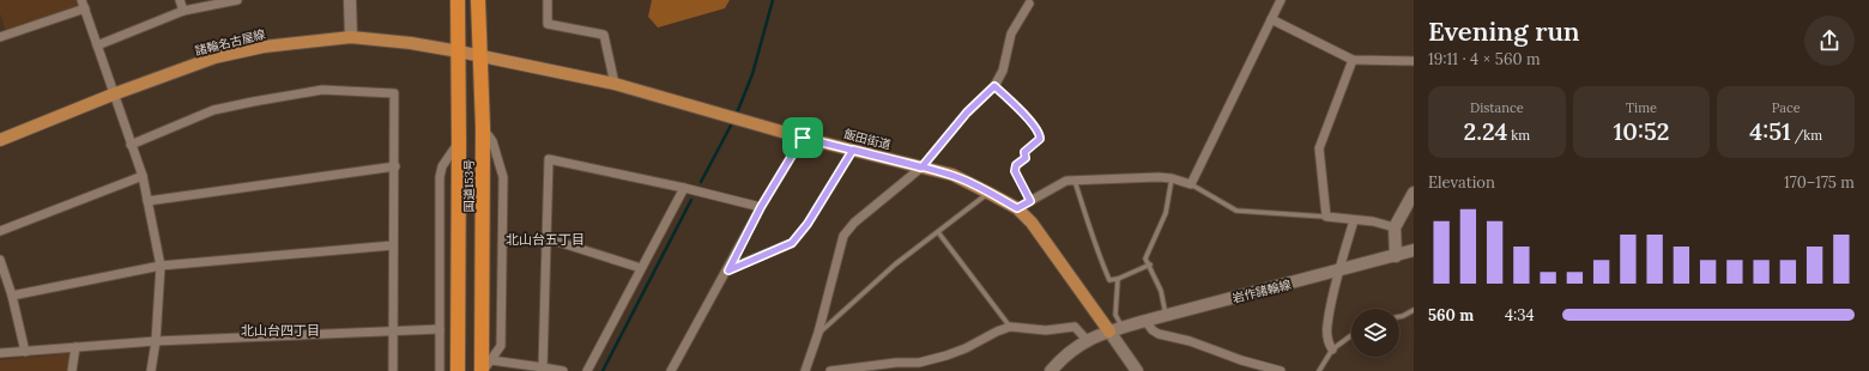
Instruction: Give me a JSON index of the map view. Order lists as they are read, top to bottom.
{
  "streets": {
    "highway": ["国道153号"],
    "main road": ["諸輪名古屋線", "飯田街道", "岩作諸輪線"]
  },
  "crossings": [
    ["諸輪名古屋線", "飯田街道"],
    ["諸輪名古屋線", "国道153号"],
    ["飯田街道", "国道153号"],
    ["飯田街道", "岩作諸輪線"]
  ],
  "districts": ["北山台五丁目", "北山台四丁目"],
  "page": {
    "heading": ["Evening run", "19:11 · 4 × 560 m"],
    "stats": [
      ["Distance", "2.24 km"],
      ["Time", "10:52"],
      ["Pace", "4:51 /km"]
    ],
    "chart": ["Elevation", "170–175 m"],
    "list": [
      {
        "name": "560 m",
        "note": "4:34"
      }
    ]
  }
}
